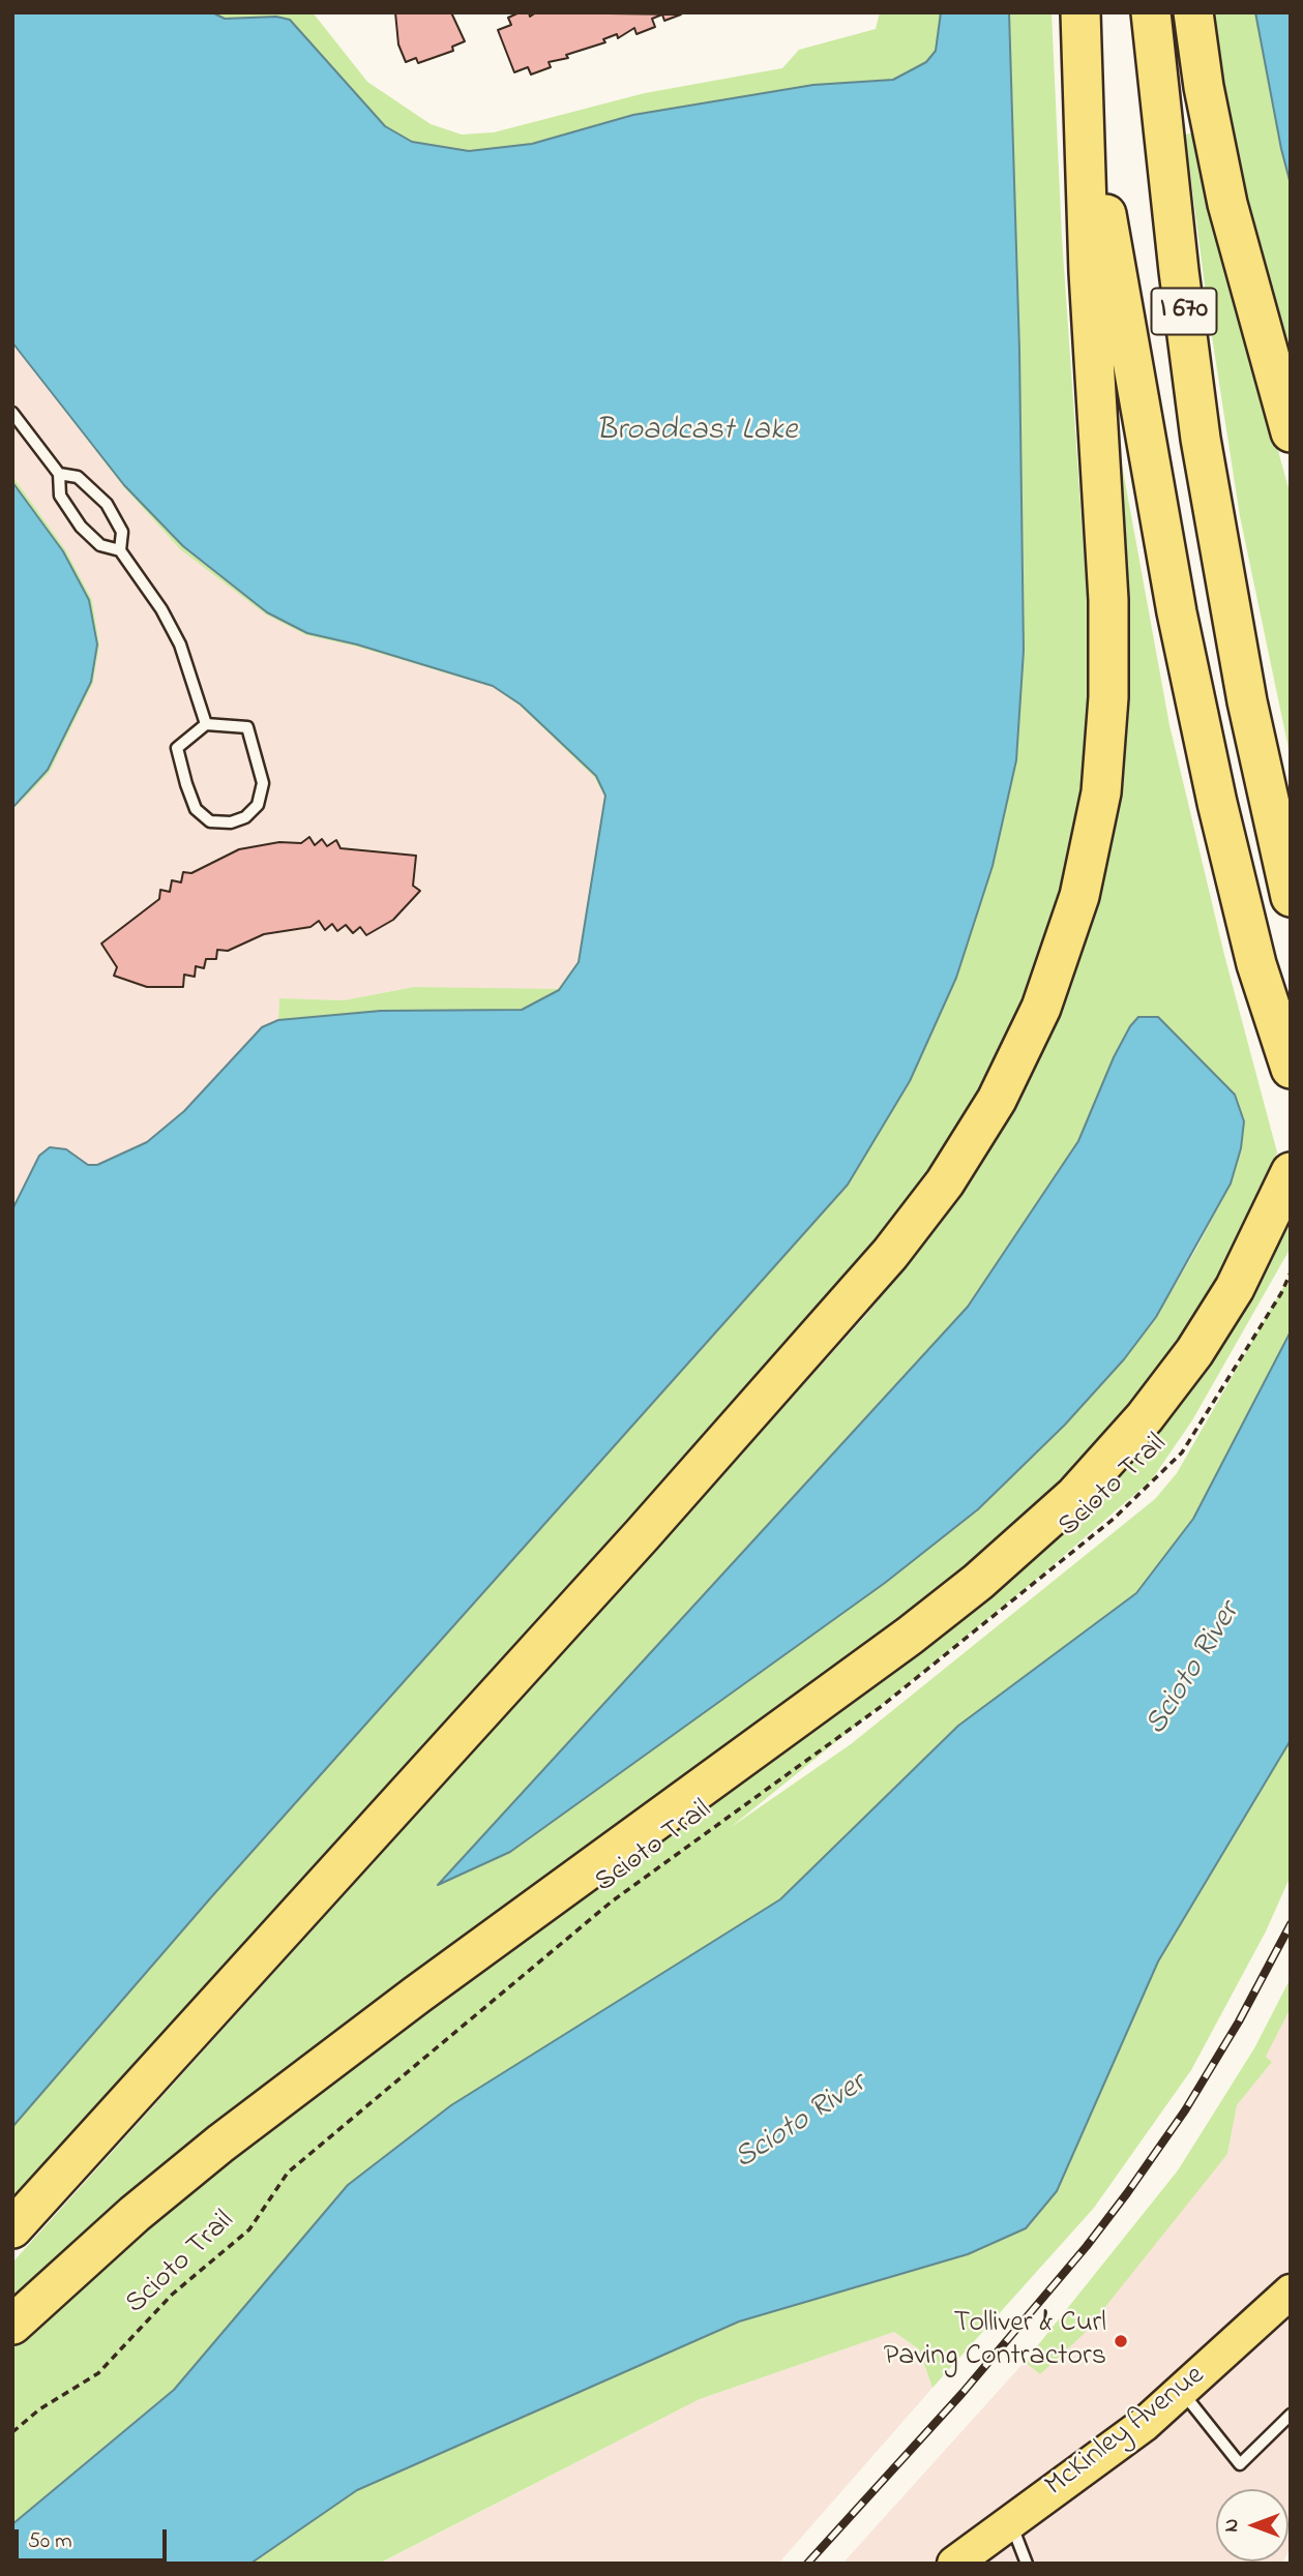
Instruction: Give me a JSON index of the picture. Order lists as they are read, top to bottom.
{
  "streets": {
    "highway": ["I 670"],
    "main road": ["McKinley Avenue"],
    "path": ["Scioto Trail"]
  },
  "water": ["Broadcast Lake", "Scioto River"],
  "places": ["Tolliver & Curl Paving Contractors"],
  "scale_bar": "50 m",
  "north": "left"
}
